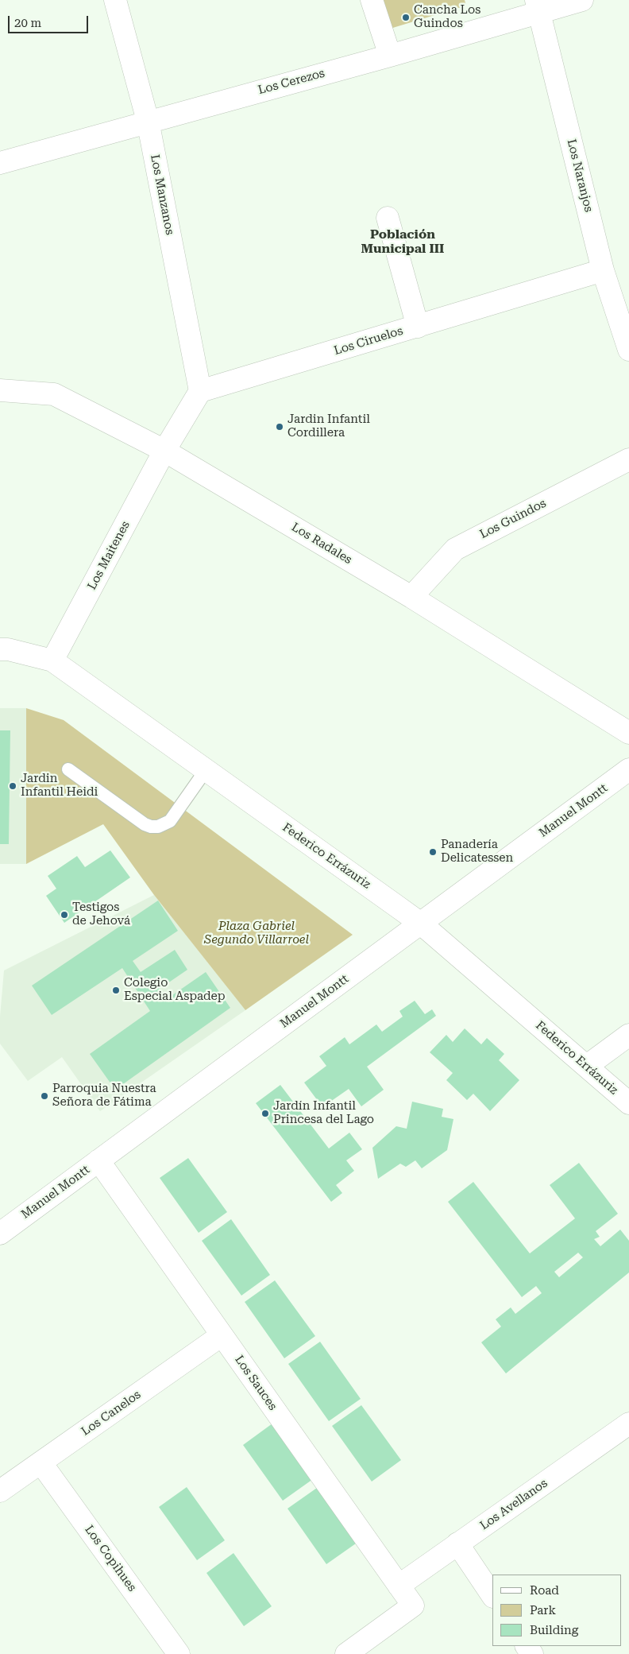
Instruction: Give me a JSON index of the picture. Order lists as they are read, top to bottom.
{
  "streets": {
    "street": [
      "Los Cerezos",
      "Los Naranjos",
      "Los Manzanos",
      "Los Ciruelos",
      "Los Guindos",
      "Los Radales",
      "Los Maitenes",
      "Manuel Montt",
      "Federico Errázuriz",
      "Los Sauces",
      "Los Canelos",
      "Los Avellanos",
      "Los Copihues"
    ]
  },
  "crossings": [
    ["Los Cerezos", "Los Naranjos"],
    ["Los Cerezos", "Los Manzanos"],
    ["Los Naranjos", "Los Ciruelos"],
    ["Los Manzanos", "Los Ciruelos"],
    ["Los Guindos", "Los Radales"],
    ["Los Radales", "Los Maitenes"],
    ["Los Maitenes", "Federico Errázuriz"],
    ["Manuel Montt", "Federico Errázuriz"],
    ["Manuel Montt", "Los Sauces"],
    ["Los Sauces", "Los Canelos"],
    ["Los Sauces", "Los Avellanos"],
    ["Los Canelos", "Los Copihues"]
  ],
  "districts": ["Población Municipal III"],
  "parks": ["Plaza Gabriel Segundo Villarroel"],
  "places": [
    "Cancha Los Guindos",
    "Jardin Infantil Cordillera",
    "Jardin Infantil Heidi",
    "Panadería Delicatessen",
    "Testigos de Jehová",
    "Colegio Especial Aspadep",
    "Parroquia Nuestra Señora de Fátima",
    "Jardín Infantil Princesa del Lago"
  ],
  "legend": ["Road", "Park", "Building"],
  "scale_bar": "20 m"
}
